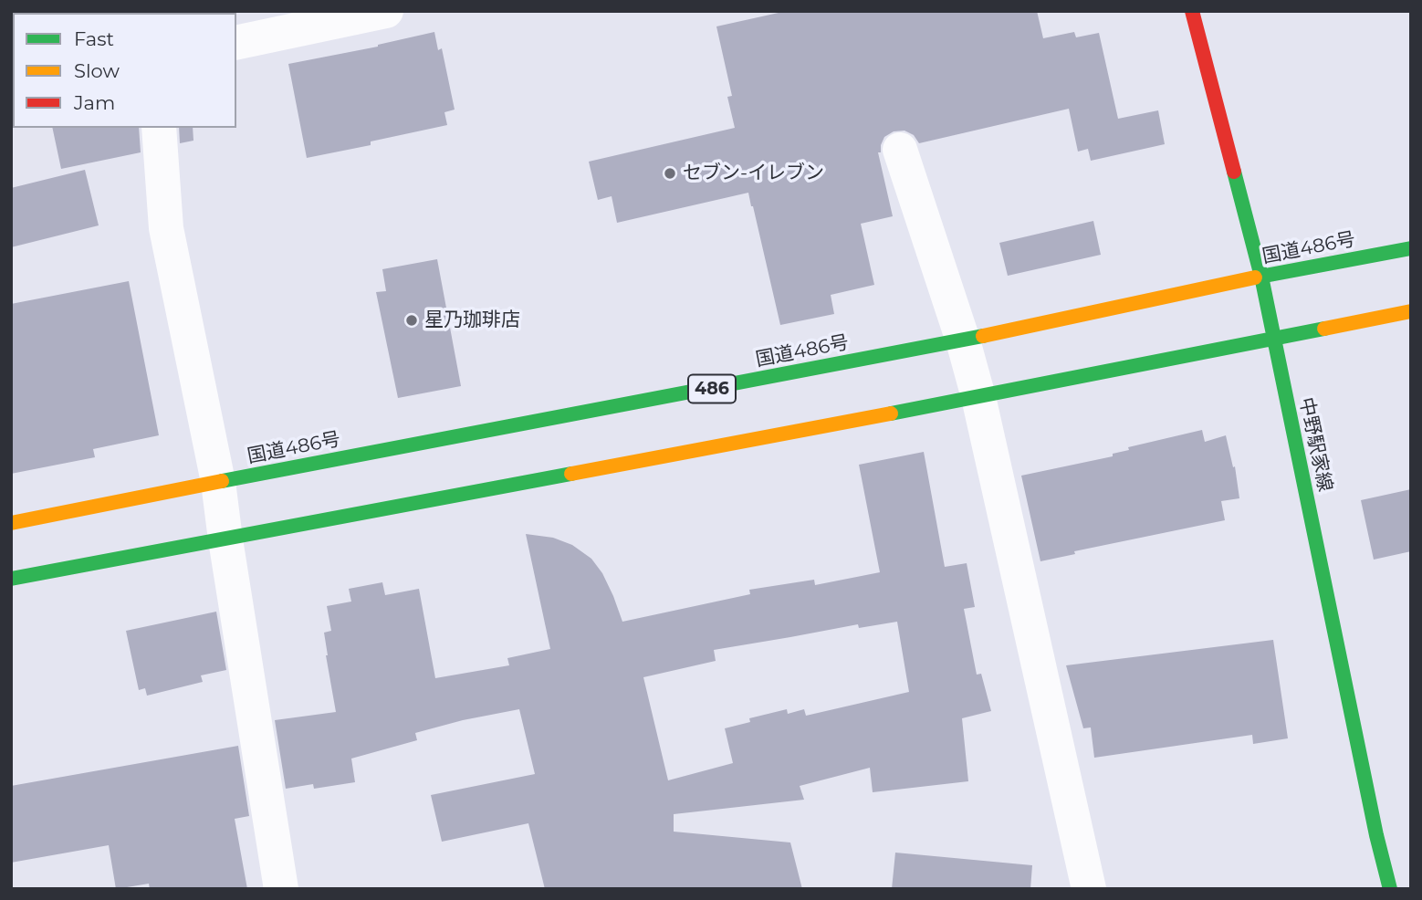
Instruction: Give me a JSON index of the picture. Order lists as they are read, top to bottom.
{
  "streets": {
    "main road": ["国道486号", "486", "中野駅家線"]
  },
  "crossings": [
    ["国道486号", "中野駅家線"]
  ],
  "places": ["セブン-イレブン", "星乃珈琲店"],
  "legend": ["Fast", "Slow", "Jam"]
}
